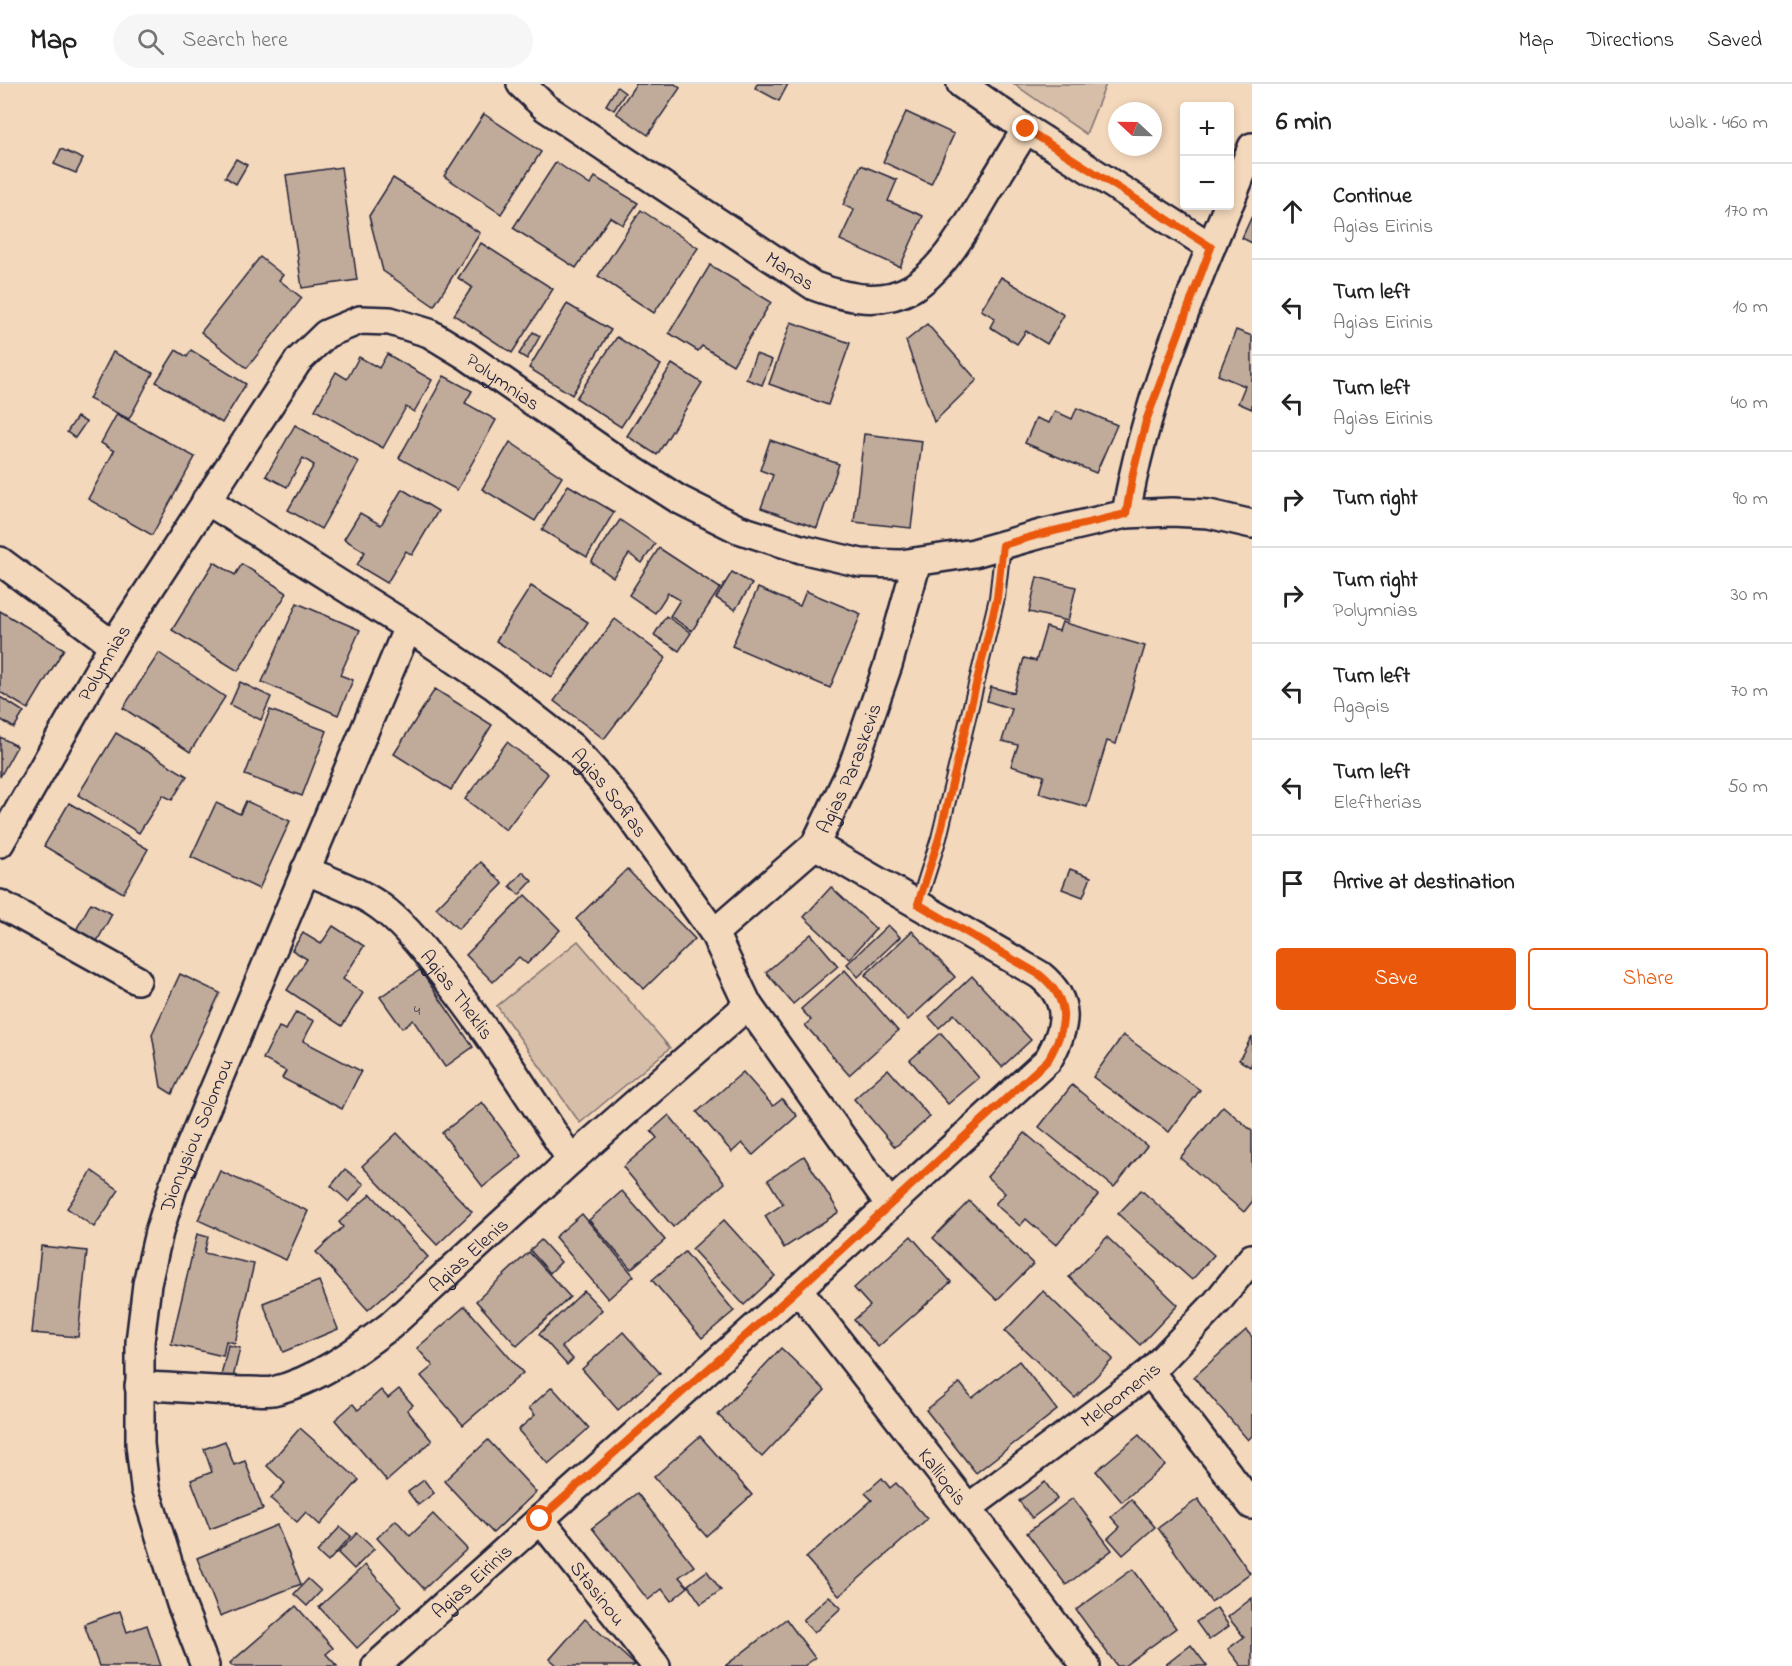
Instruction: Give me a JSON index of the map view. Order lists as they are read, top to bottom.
{
  "streets": {
    "street": [
      "Manas",
      "Polymnias",
      "Agias Paraskevis",
      "Agias Sofias",
      "Agias Theklis",
      "Dionysiou Solomou",
      "Agias Elenis",
      "Melpomenis",
      "Kalliopis",
      "Agias Eirinis",
      "Stasinou"
    ]
  },
  "crossings": [
    ["Polymnias", "Agias Paraskevis"],
    ["Polymnias", "Agias Sofias"],
    ["Agias Paraskevis", "Agias Sofias"],
    ["Agias Paraskevis", "Agias Eirinis"],
    ["Agias Sofias", "Dionysiou Solomou"],
    ["Agias Sofias", "Agias Elenis"],
    ["Agias Sofias", "Agias Eirinis"],
    ["Agias Theklis", "Dionysiou Solomou"],
    ["Agias Theklis", "Agias Elenis"],
    ["Dionysiou Solomou", "Agias Elenis"],
    ["Melpomenis", "Kalliopis"],
    ["Kalliopis", "Agias Eirinis"],
    ["Agias Eirinis", "Stasinou"]
  ],
  "house_numbers": ["4"],
  "north": "left",
  "page": {
    "header": "Map",
    "search": "Search here",
    "nav": ["Map", "Directions", "Saved"],
    "heading": ["6 min", "Walk · 460 m"],
    "map_buttons": ["+", "−"],
    "list": [
      ["Continue", "Agias Eirinis", "170 m"],
      ["Turn left", "Agias Eirinis", "10 m"],
      ["Turn left", "Agias Eirinis", "40 m"],
      ["Turn right", "90 m"],
      ["Turn right", "Polymnias", "30 m"],
      ["Turn left", "Agapis", "70 m"],
      ["Turn left", "Eleftherias", "50 m"],
      "Arrive at destination"
    ],
    "buttons": ["Save", "Share"]
  }
}
